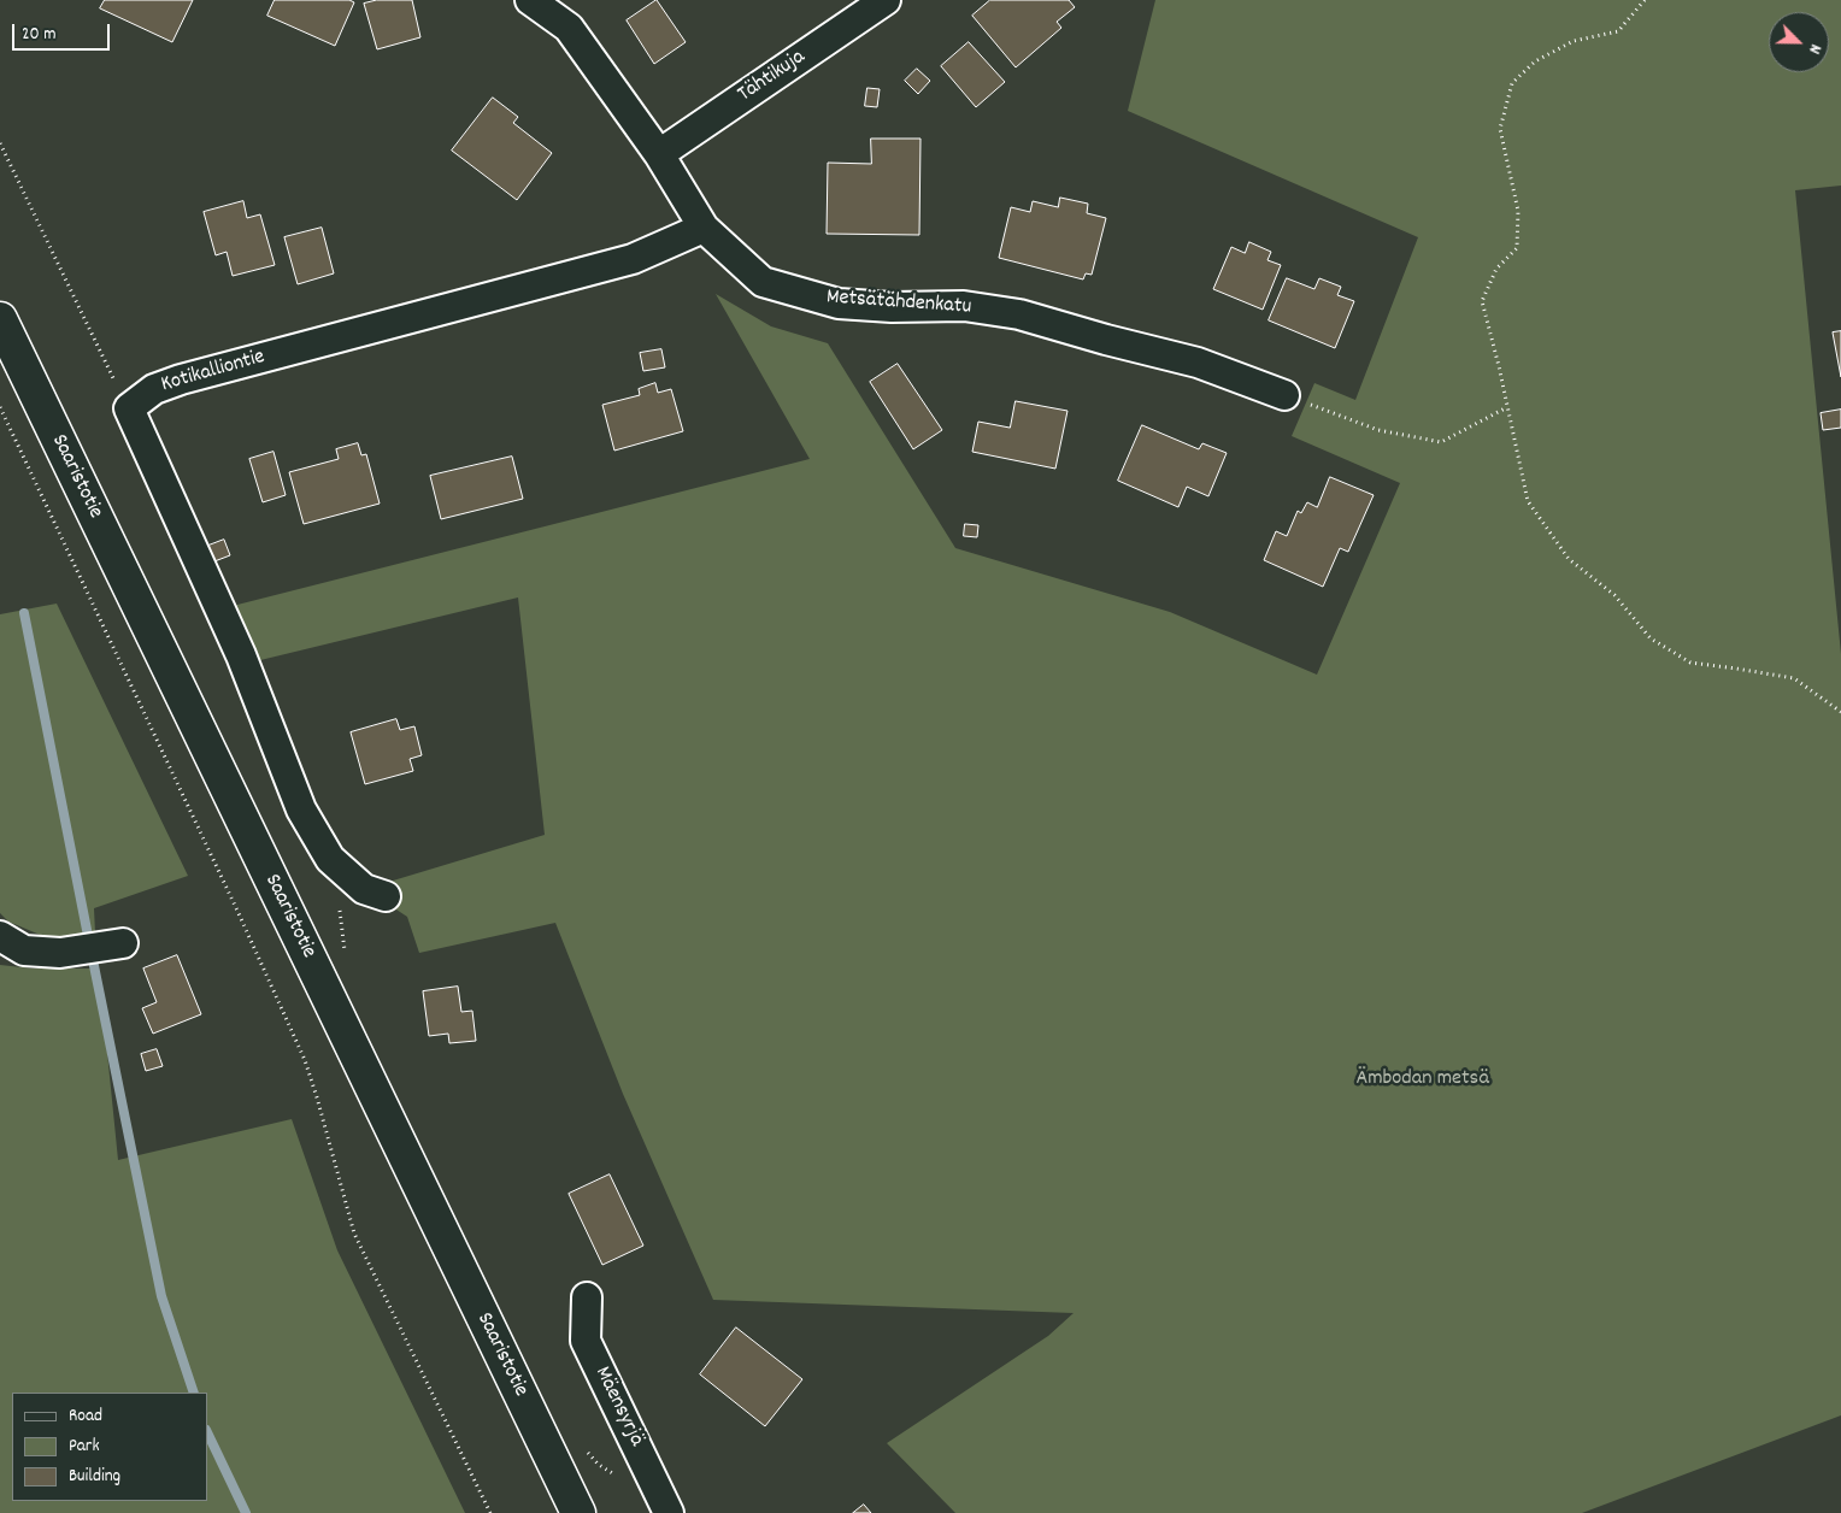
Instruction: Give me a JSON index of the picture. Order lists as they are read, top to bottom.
{
  "streets": {
    "main road": ["Saaristotie"],
    "street": [
      "Tähtikuja",
      "Metsätähdenkatu",
      "Kotikalliontie",
      "Mäensyrjä"
    ]
  },
  "crossings": [
    ["Tähtikuja", "Metsätähdenkatu"],
    ["Metsätähdenkatu", "Kotikalliontie"]
  ],
  "parks": ["Ämbodan metsä"],
  "legend": ["Road", "Park", "Building"],
  "scale_bar": "20 m",
  "north": "bottom right"
}
